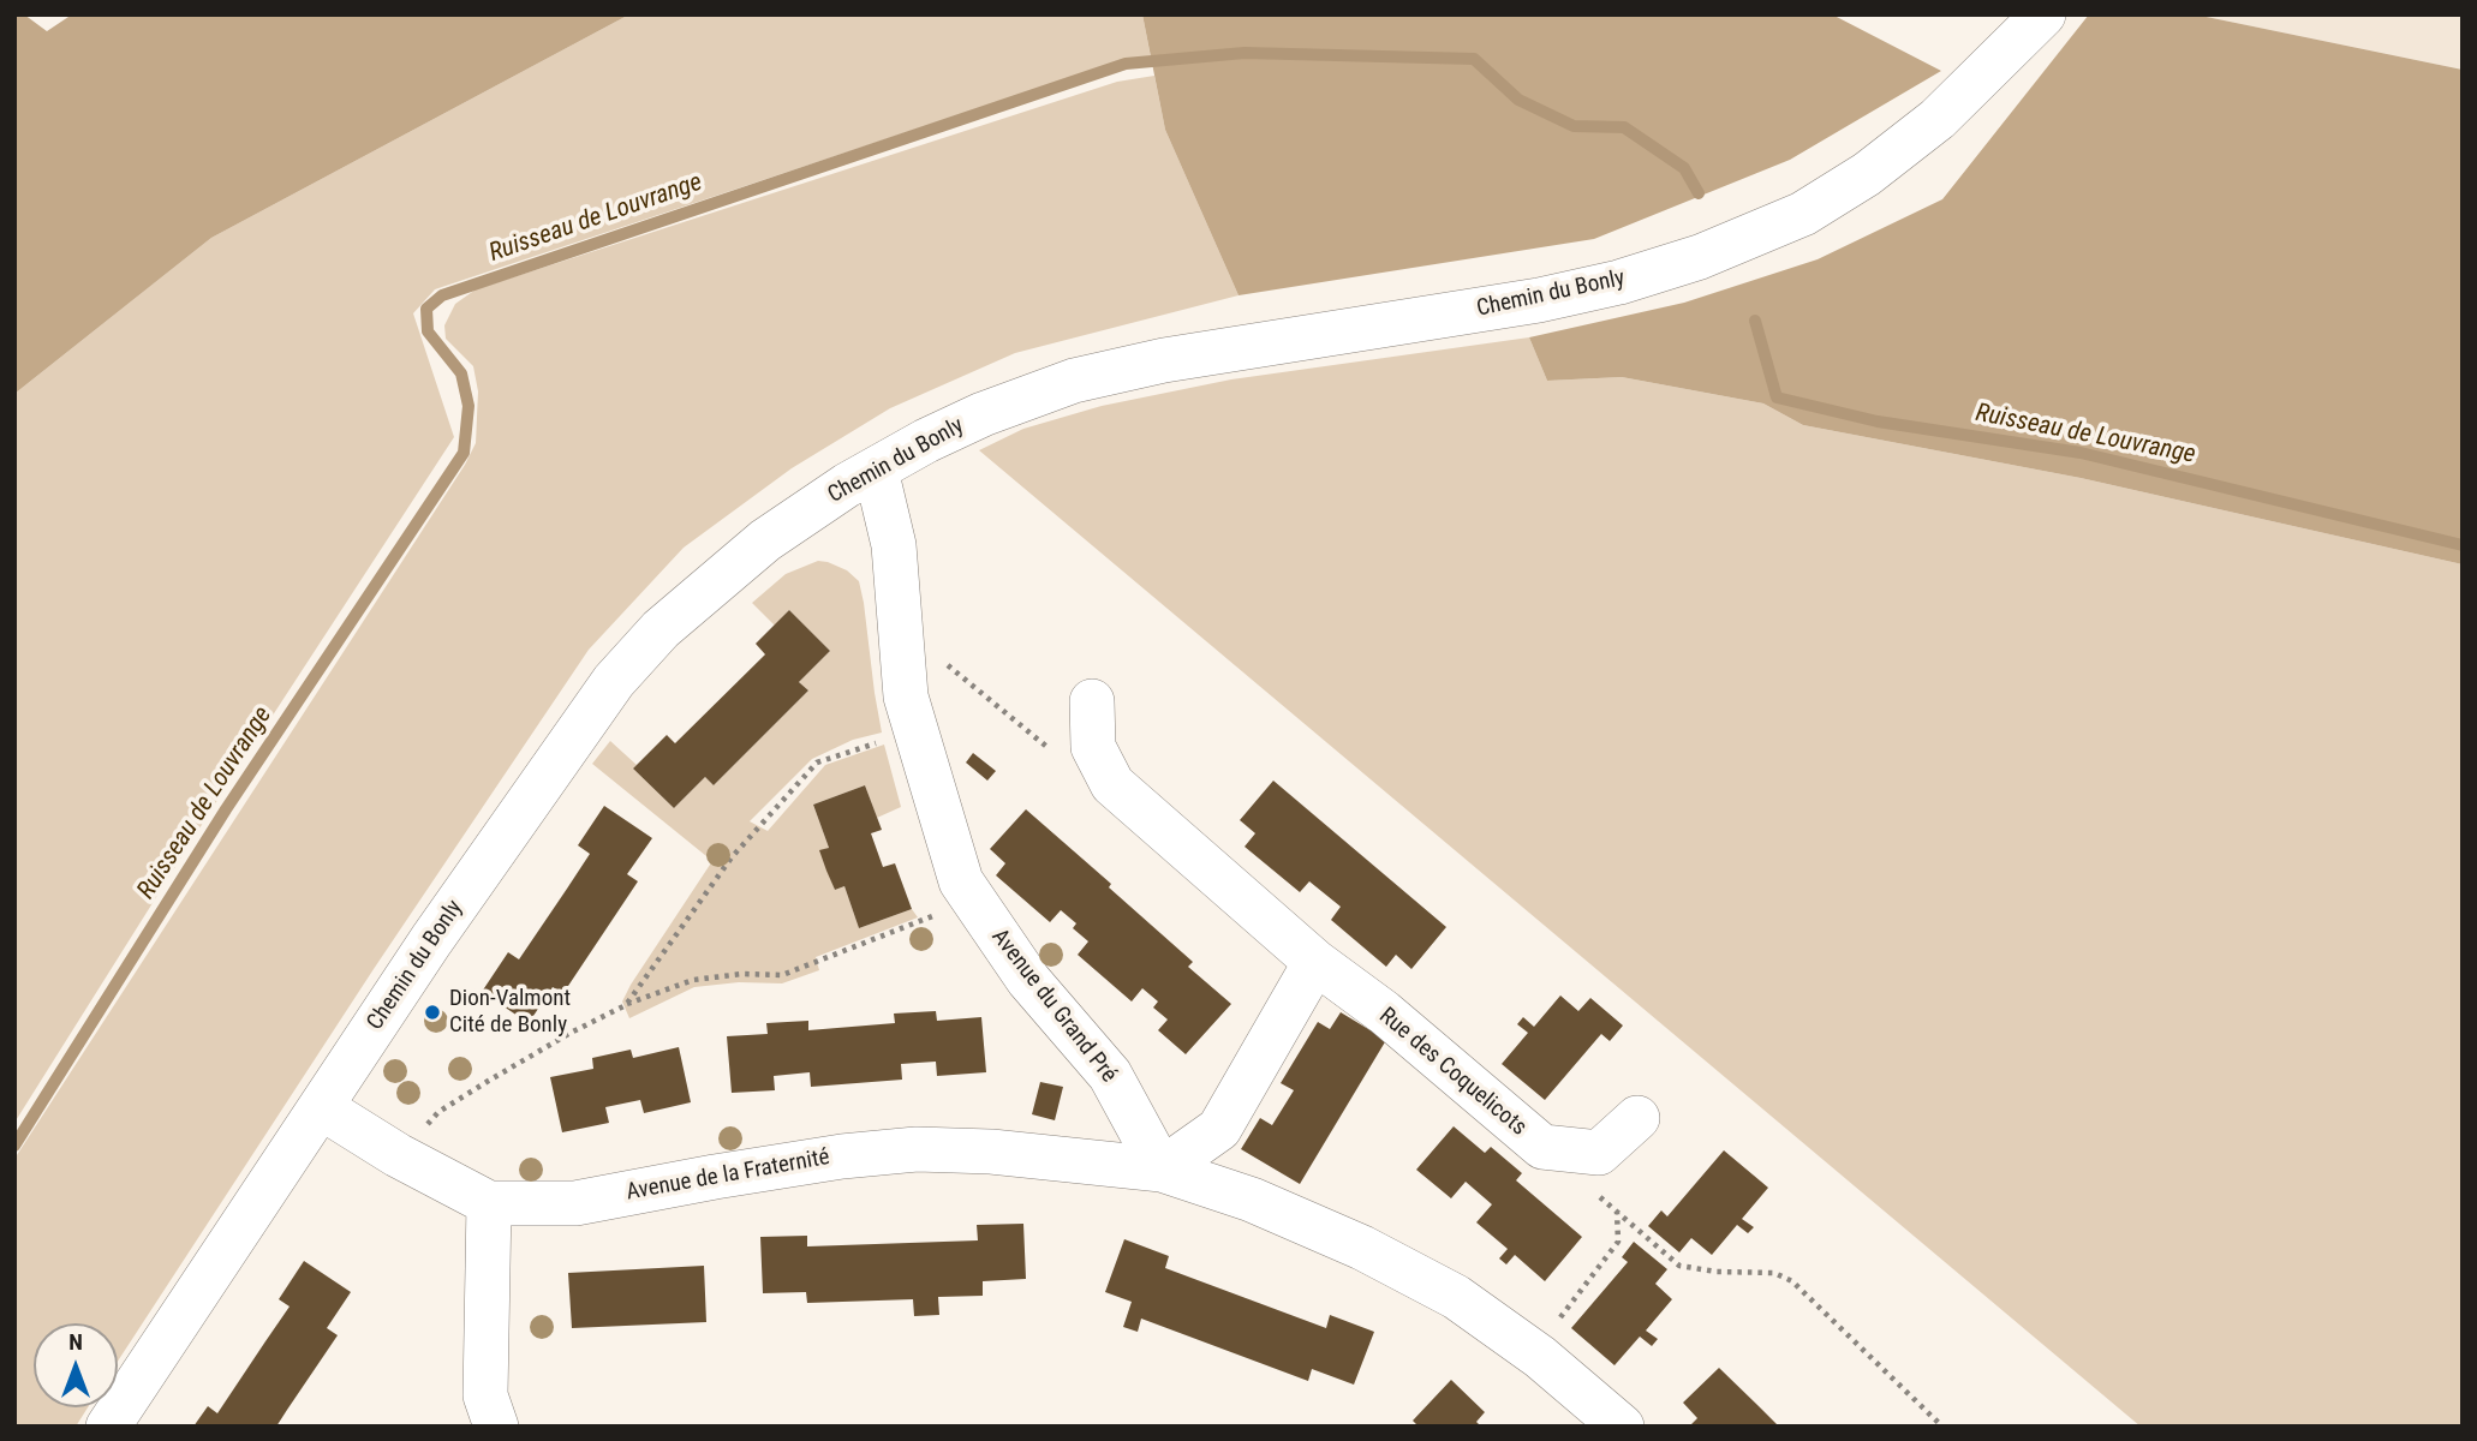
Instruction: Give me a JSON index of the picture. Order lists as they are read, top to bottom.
{
  "streets": {
    "street": [
      "Chemin du Bonly",
      "Avenue du Grand Pré",
      "Rue des Coquelicots",
      "Avenue de la Fraternité"
    ]
  },
  "crossings": [
    ["Chemin du Bonly", "Avenue du Grand Pré"],
    ["Chemin du Bonly", "Avenue de la Fraternité"],
    ["Avenue du Grand Pré", "Avenue de la Fraternité"]
  ],
  "water": ["Ruisseau de Louvrange"],
  "places": ["Dion-Valmont Cité de Bonly"],
  "north": "top"
}
